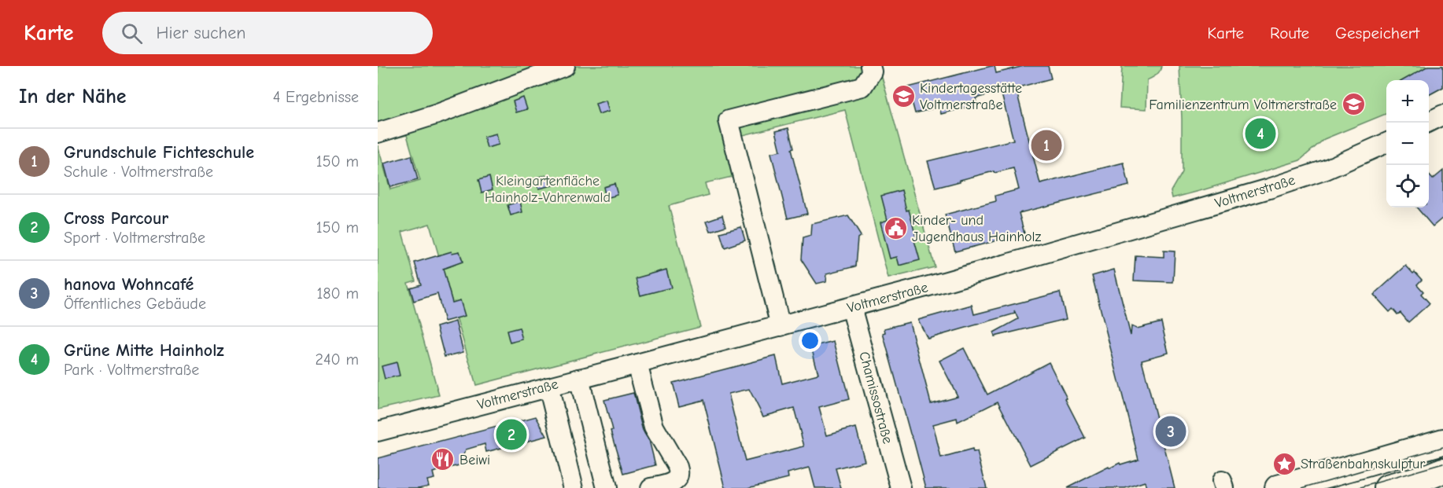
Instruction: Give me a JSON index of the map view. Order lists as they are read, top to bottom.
{
  "streets": {
    "street": ["Voltmerstraße", "Chamissostraße"]
  },
  "crossings": [
    ["Voltmerstraße", "Chamissostraße"]
  ],
  "parks": ["Kleingartenfläche Hainholz-Vahrenwald"],
  "places": {
    "school or university": ["Kindertagesstätte Voltmerstraße", "Familienzentrum Voltmerstraße"],
    "public building": ["Kinder- und Jugendhaus Hainholz"],
    "restaurant": ["Beiwi"],
    "place": ["Straßenbahnskulptur"]
  },
  "page": {
    "header": "Karte",
    "search": "Hier suchen",
    "nav": ["Karte", "Route", "Gespeichert"],
    "heading": ["In der Nähe", "4 Ergebnisse"],
    "map_buttons": ["+", "−"],
    "pins": [
      "4",
      "1",
      "3",
      "2"
    ],
    "list": [
      {
        "mark": "1",
        "name": "Grundschule Fichteschule",
        "note": "Schule · Voltmerstraße",
        "value": "150 m"
      },
      {
        "mark": "2",
        "name": "Cross Parcour",
        "note": "Sport · Voltmerstraße",
        "value": "150 m"
      },
      {
        "mark": "3",
        "name": "hanova Wohncafé",
        "note": "Öffentliches Gebäude",
        "value": "180 m"
      },
      {
        "mark": "4",
        "name": "Grüne Mitte Hainholz",
        "note": "Park · Voltmerstraße",
        "value": "240 m"
      }
    ]
  }
}
